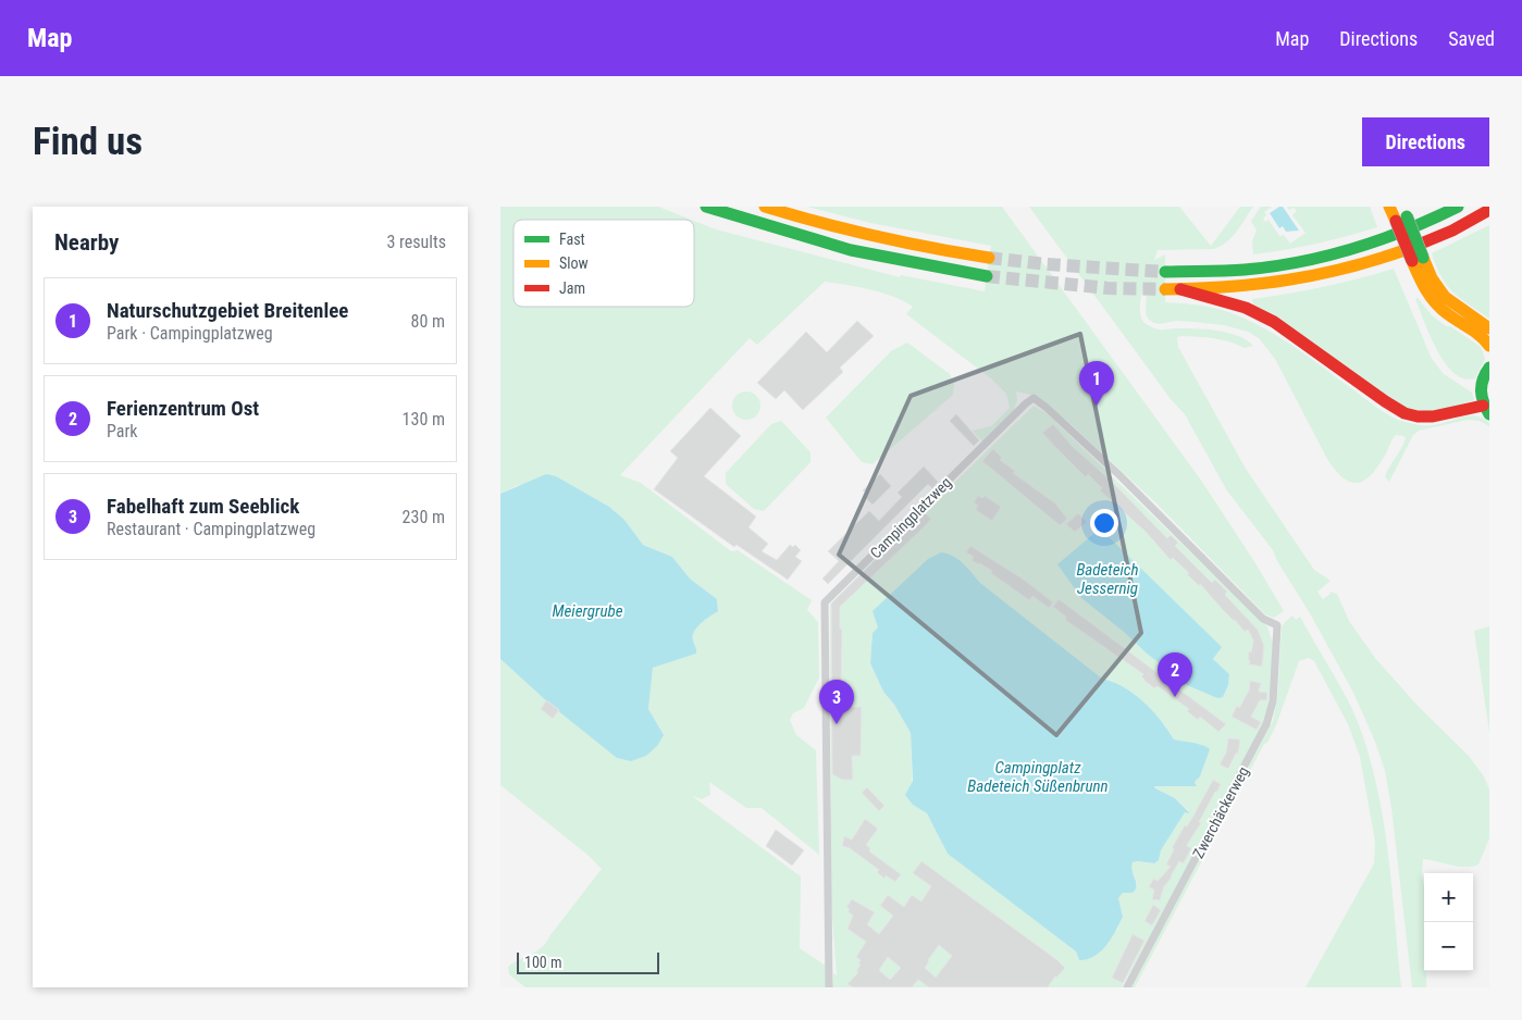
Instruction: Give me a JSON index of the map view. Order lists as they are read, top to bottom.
{
  "streets": {
    "street": ["Campingplatzweg", "Zwerchäckerweg"]
  },
  "crossings": [
    ["Campingplatzweg", "Zwerchäckerweg"]
  ],
  "water": ["Badeteich Jessernig", "Meiergrube", "Campingplatz Badeteich Süßenbrunn"],
  "legend": ["Fast", "Slow", "Jam"],
  "scale_bar": "100 m",
  "page": {
    "header": "Map",
    "nav": ["Map", "Directions", "Saved"],
    "buttons": "Directions",
    "title": "Find us",
    "heading": ["Nearby", "3 results"],
    "list": [
      {
        "mark": "1",
        "name": "Naturschutzgebiet Breitenlee",
        "note": "Park · Campingplatzweg",
        "value": "80 m"
      },
      {
        "mark": "2",
        "name": "Ferienzentrum Ost",
        "note": "Park",
        "value": "130 m"
      },
      {
        "mark": "3",
        "name": "Fabelhaft zum Seeblick",
        "note": "Restaurant · Campingplatzweg",
        "value": "230 m"
      }
    ],
    "pins": ["1", "2", "3"],
    "map_buttons": ["+", "−"],
    "scale": "100 m"
  }
}
